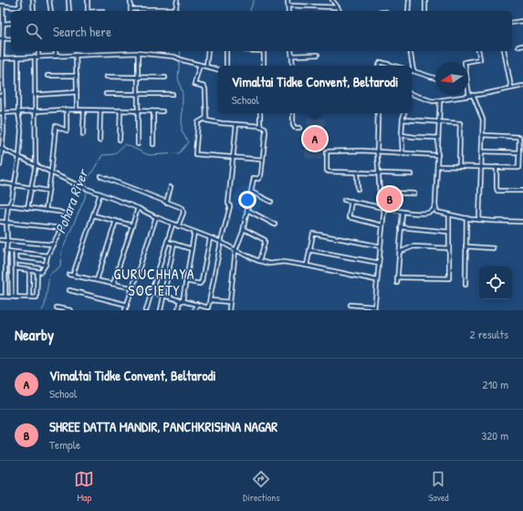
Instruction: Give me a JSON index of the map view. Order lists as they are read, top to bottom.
{
  "districts": ["GURUCHHAYA SOCIETY"],
  "water": ["Pohara River"],
  "north": "left",
  "page": {
    "search": "Search here",
    "popup": ["Vimaltai Tidke Convent, Beltarodi", "School"],
    "pins": ["A", "B"],
    "heading": ["Nearby", "2 results"],
    "list": [
      {
        "mark": "A",
        "name": "Vimaltai Tidke Convent, Beltarodi",
        "note": "School",
        "value": "210 m"
      },
      {
        "mark": "B",
        "name": "SHREE DATTA MANDIR, PANCHKRISHNA NAGAR",
        "note": "Temple",
        "value": "320 m"
      }
    ],
    "nav": ["Map", "Directions", "Saved"]
  }
}
